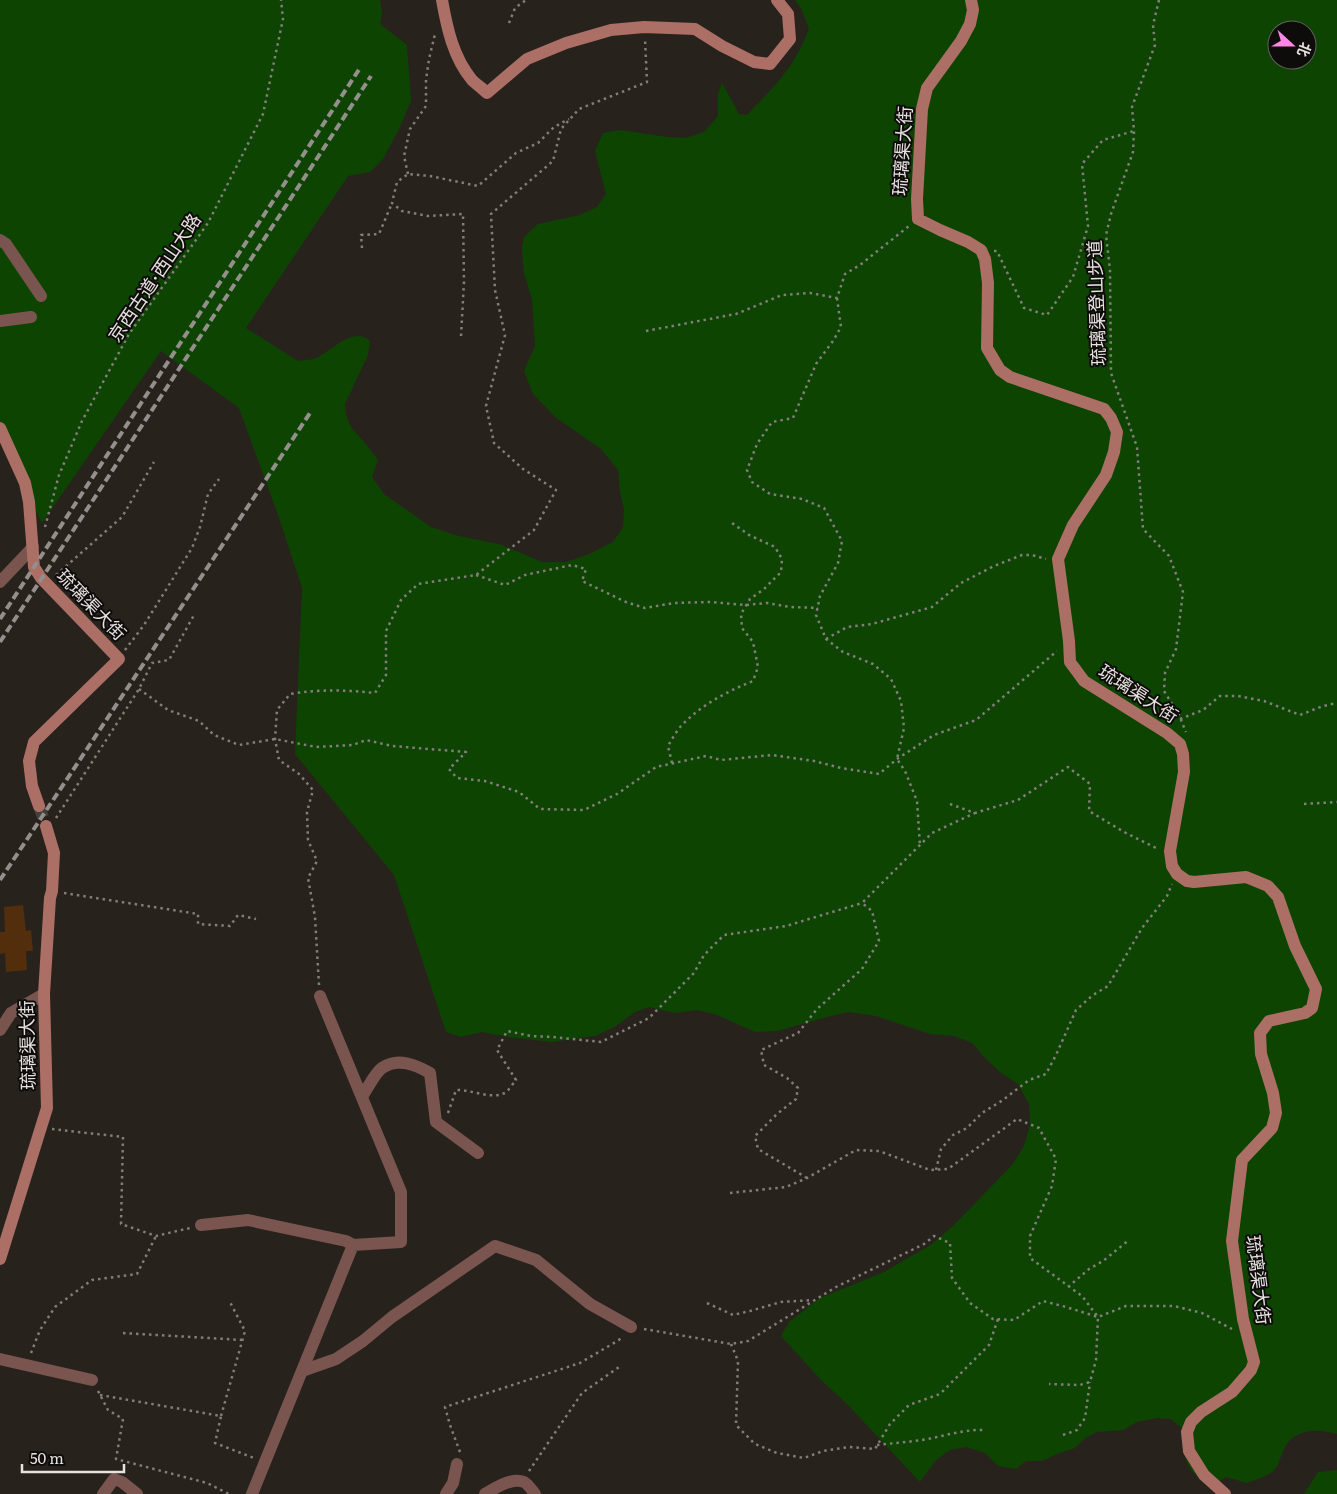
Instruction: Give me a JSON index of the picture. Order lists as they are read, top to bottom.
{
  "streets": {
    "street": ["琉璃渠大街"],
    "path": ["京西古道·西山大路", "琉璃渠登山步道"]
  },
  "crossings": [
    ["琉璃渠大街", "琉璃渠登山步道"]
  ],
  "scale_bar": "50 m",
  "north": "right"
}
